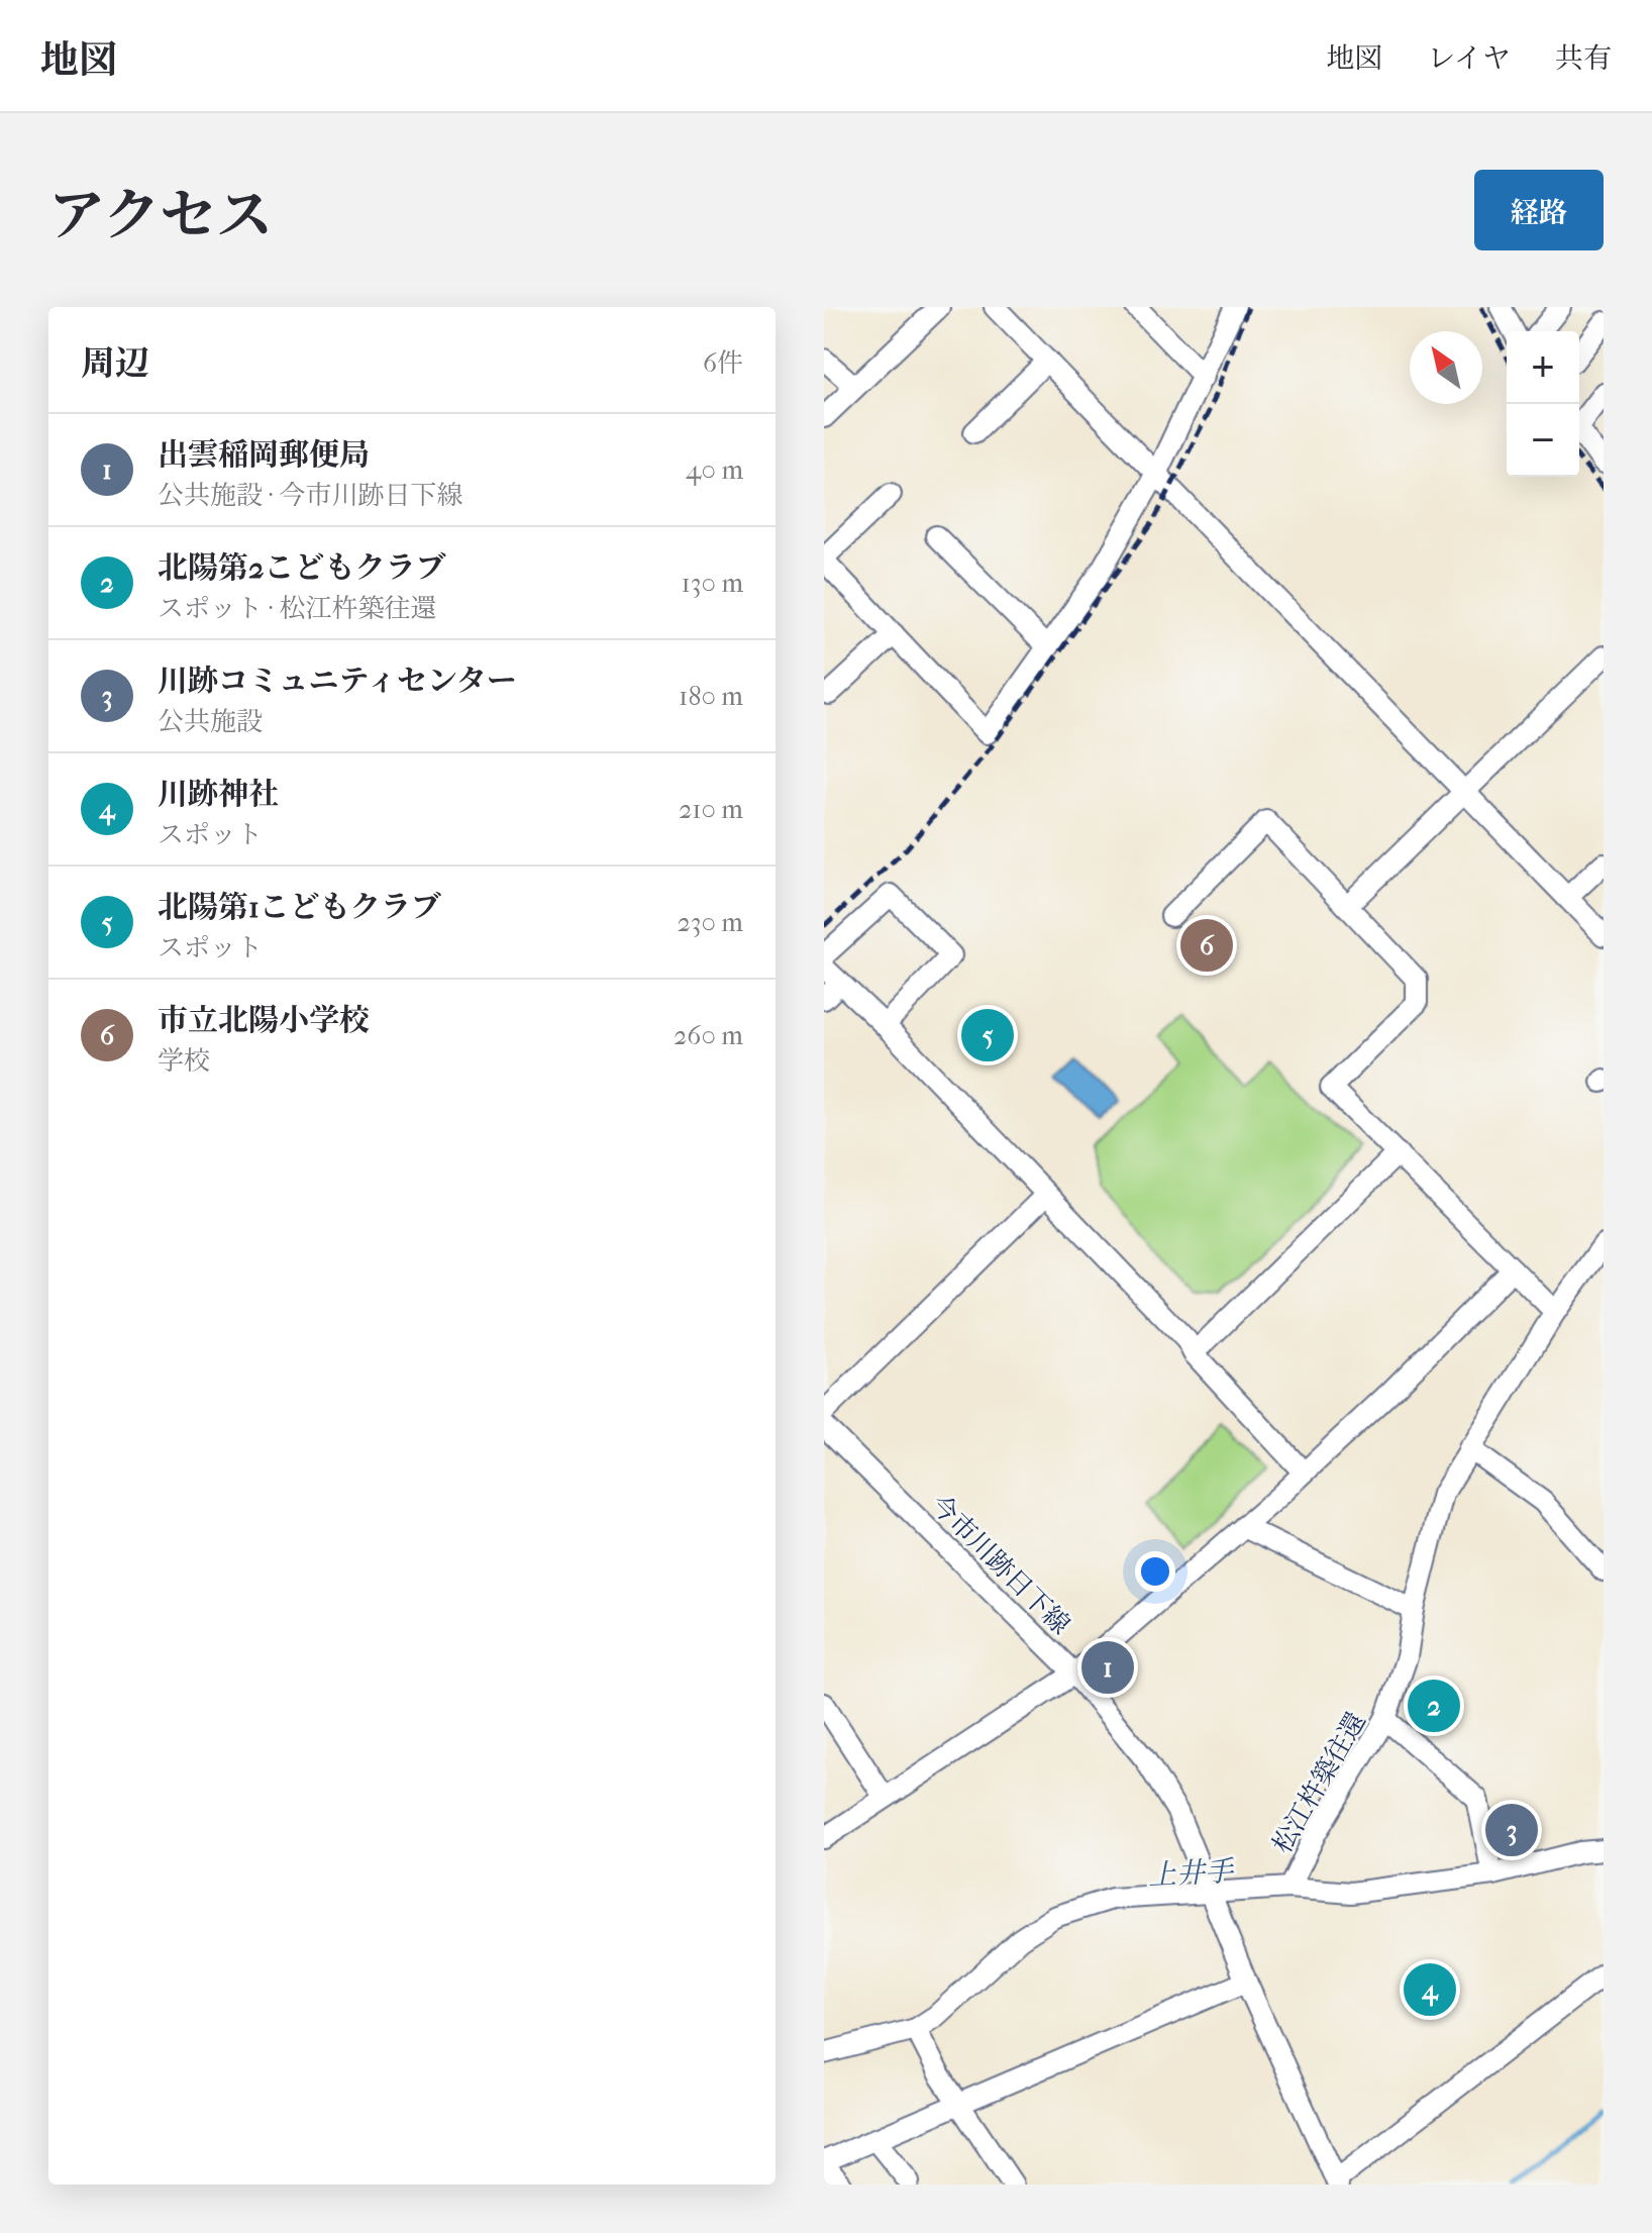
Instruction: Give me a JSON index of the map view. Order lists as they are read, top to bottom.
{
  "streets": {
    "street": ["今市川跡日下線", "松江杵築往還"]
  },
  "crossings": [
    ["今市川跡日下線", "松江杵築往還"]
  ],
  "water": ["上井手"],
  "north": "top left",
  "page": {
    "header": "地図",
    "nav": ["地図", "レイヤ", "共有"],
    "title": "アクセス",
    "buttons": "経路",
    "heading": ["周辺", "6件"],
    "map_buttons": ["+", "−"],
    "list": [
      {
        "mark": "1",
        "name": "出雲稲岡郵便局",
        "note": "公共施設 · 今市川跡日下線",
        "value": "40 m"
      },
      {
        "mark": "2",
        "name": "北陽第2こどもクラブ",
        "note": "スポット · 松江杵築往還",
        "value": "130 m"
      },
      {
        "mark": "3",
        "name": "川跡コミュニティセンター",
        "note": "公共施設",
        "value": "180 m"
      },
      {
        "mark": "4",
        "name": "川跡神社",
        "note": "スポット",
        "value": "210 m"
      },
      {
        "mark": "5",
        "name": "北陽第1こどもクラブ",
        "note": "スポット",
        "value": "230 m"
      },
      {
        "mark": "6",
        "name": "市立北陽小学校",
        "note": "学校",
        "value": "260 m"
      }
    ],
    "pins": [
      "6",
      "5",
      "1",
      "2",
      "3",
      "4"
    ]
  }
}
